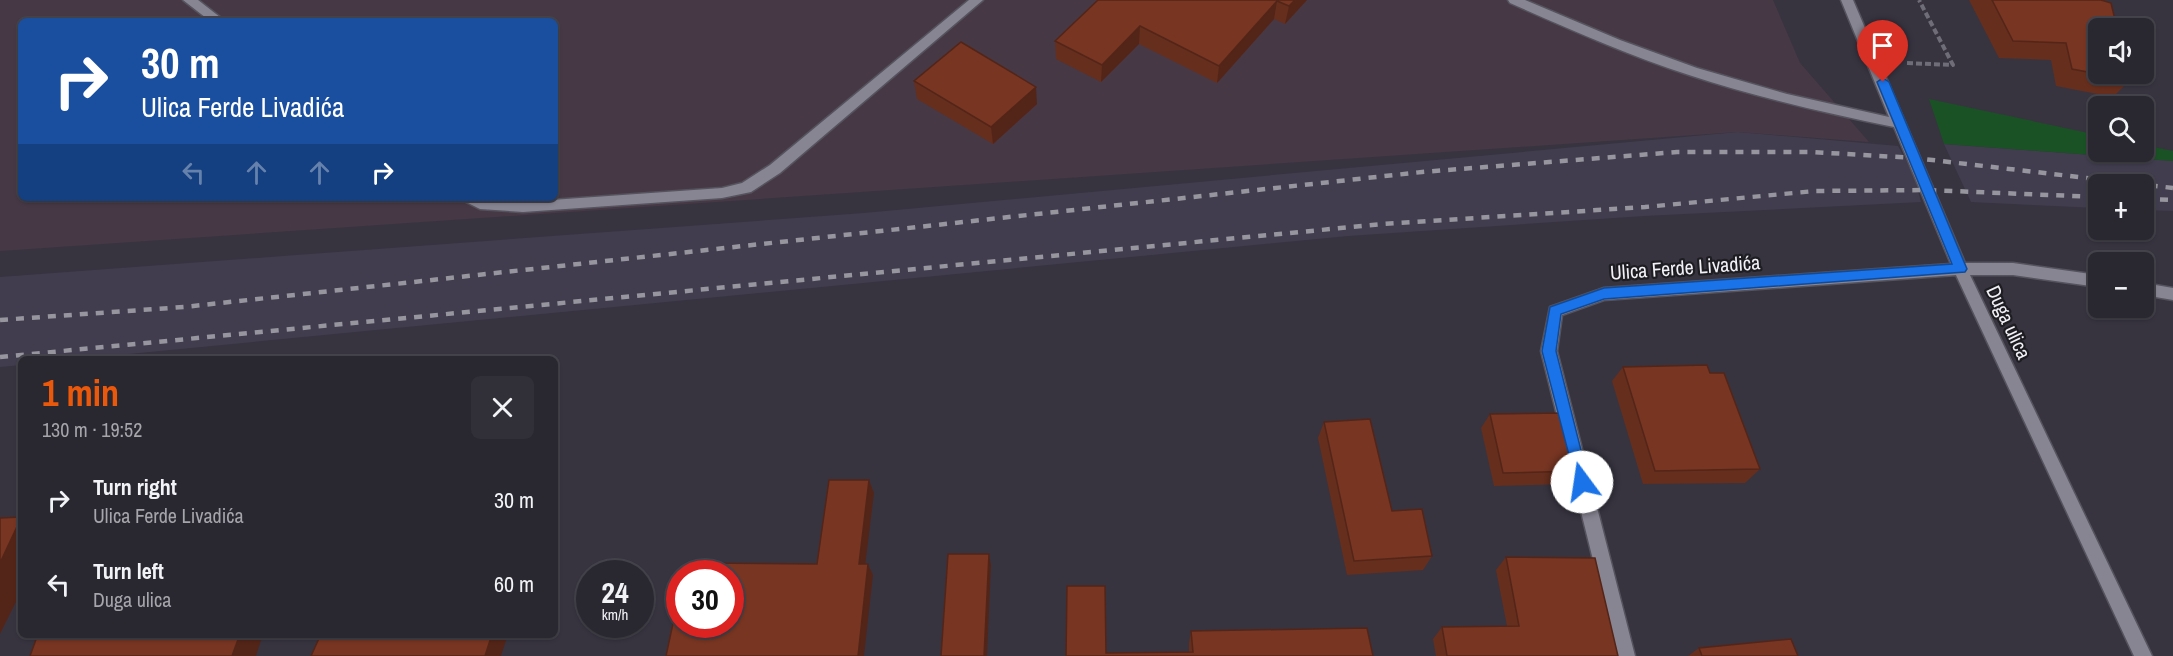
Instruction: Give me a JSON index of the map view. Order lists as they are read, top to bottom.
{
  "streets": {
    "street": ["Ulica Ferde Livadića", "Duga ulica"]
  },
  "crossings": [
    ["Ulica Ferde Livadića", "Duga ulica"]
  ],
  "page": {
    "map_buttons": ["+", "−"],
    "turn": ["30 m", "Ulica Ferde Livadića"],
    "heading": ["1 min", "130 m · 19:52"],
    "list": [
      {
        "name": "Turn right",
        "note": "Ulica Ferde Livadića",
        "value": "30 m"
      },
      {
        "name": "Turn left",
        "note": "Duga ulica",
        "value": "60 m"
      }
    ],
    "speed": "24 km/h",
    "limit": "30"
  }
}
